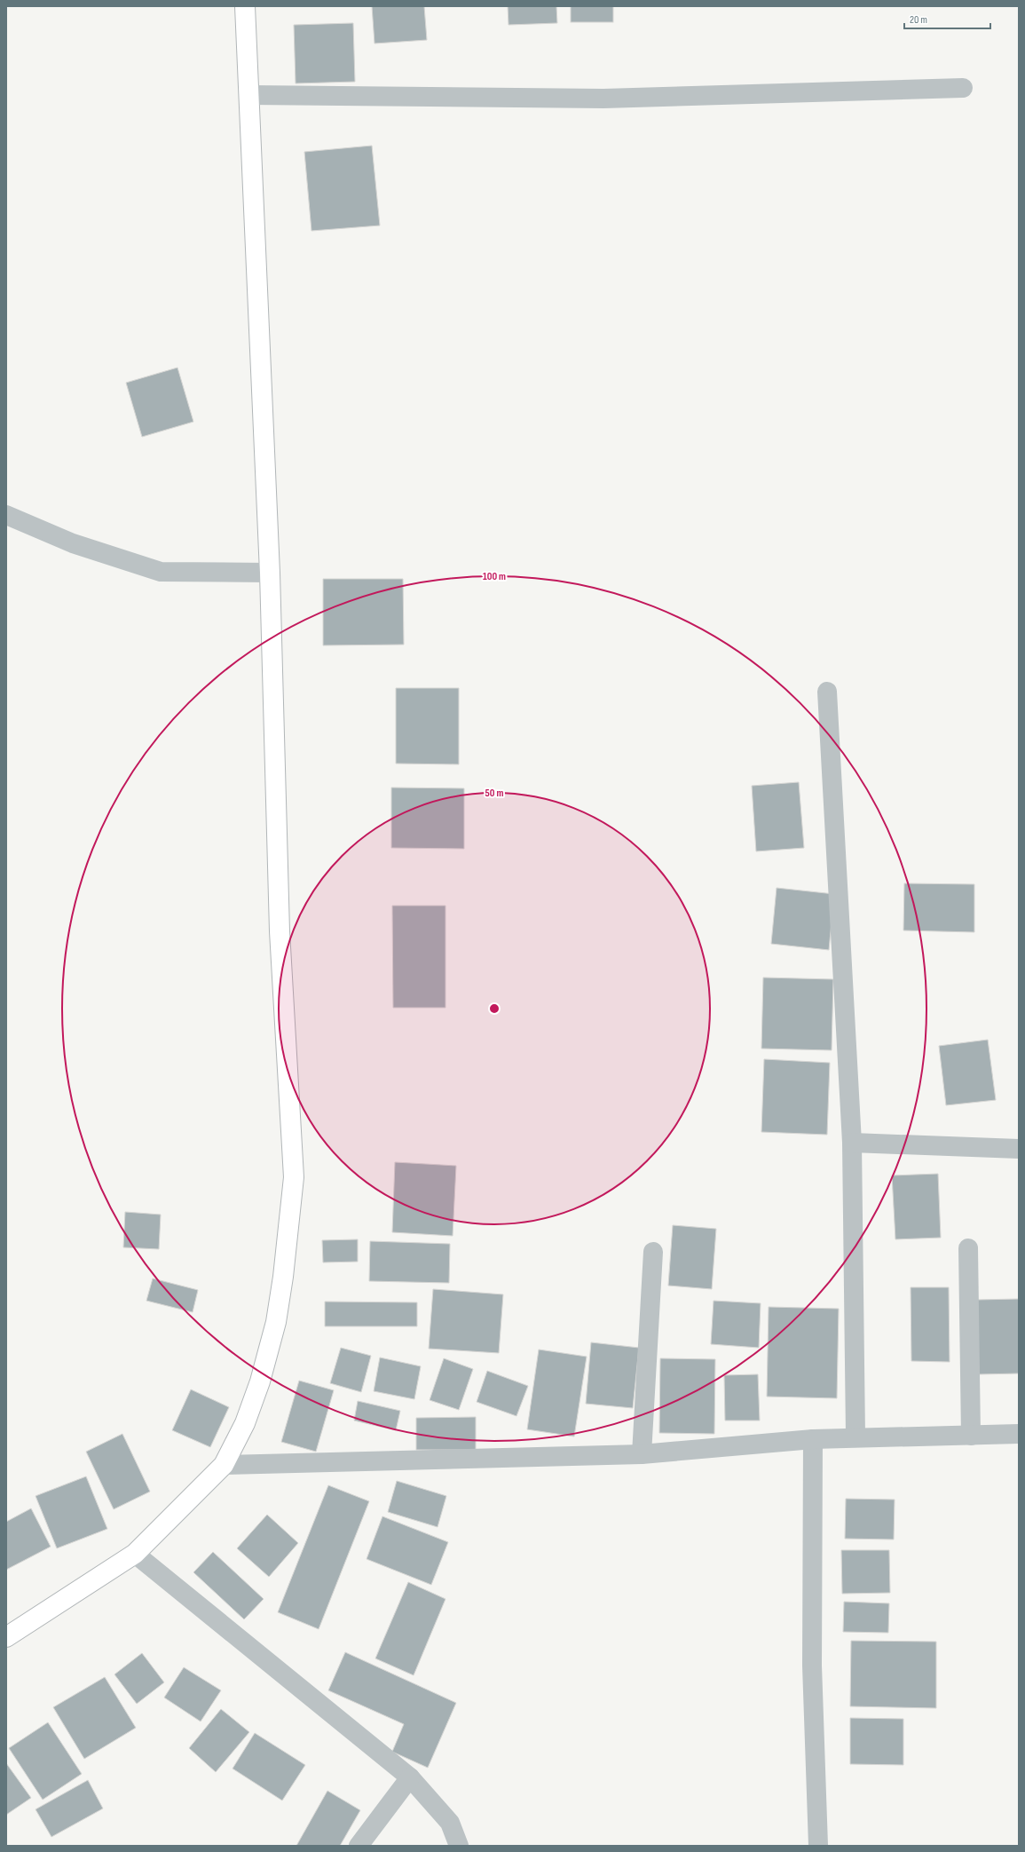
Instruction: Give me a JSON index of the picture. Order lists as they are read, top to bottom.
{
  "scale_bar": "20 m",
  "rings": ["100 m", "50 m"]
}
